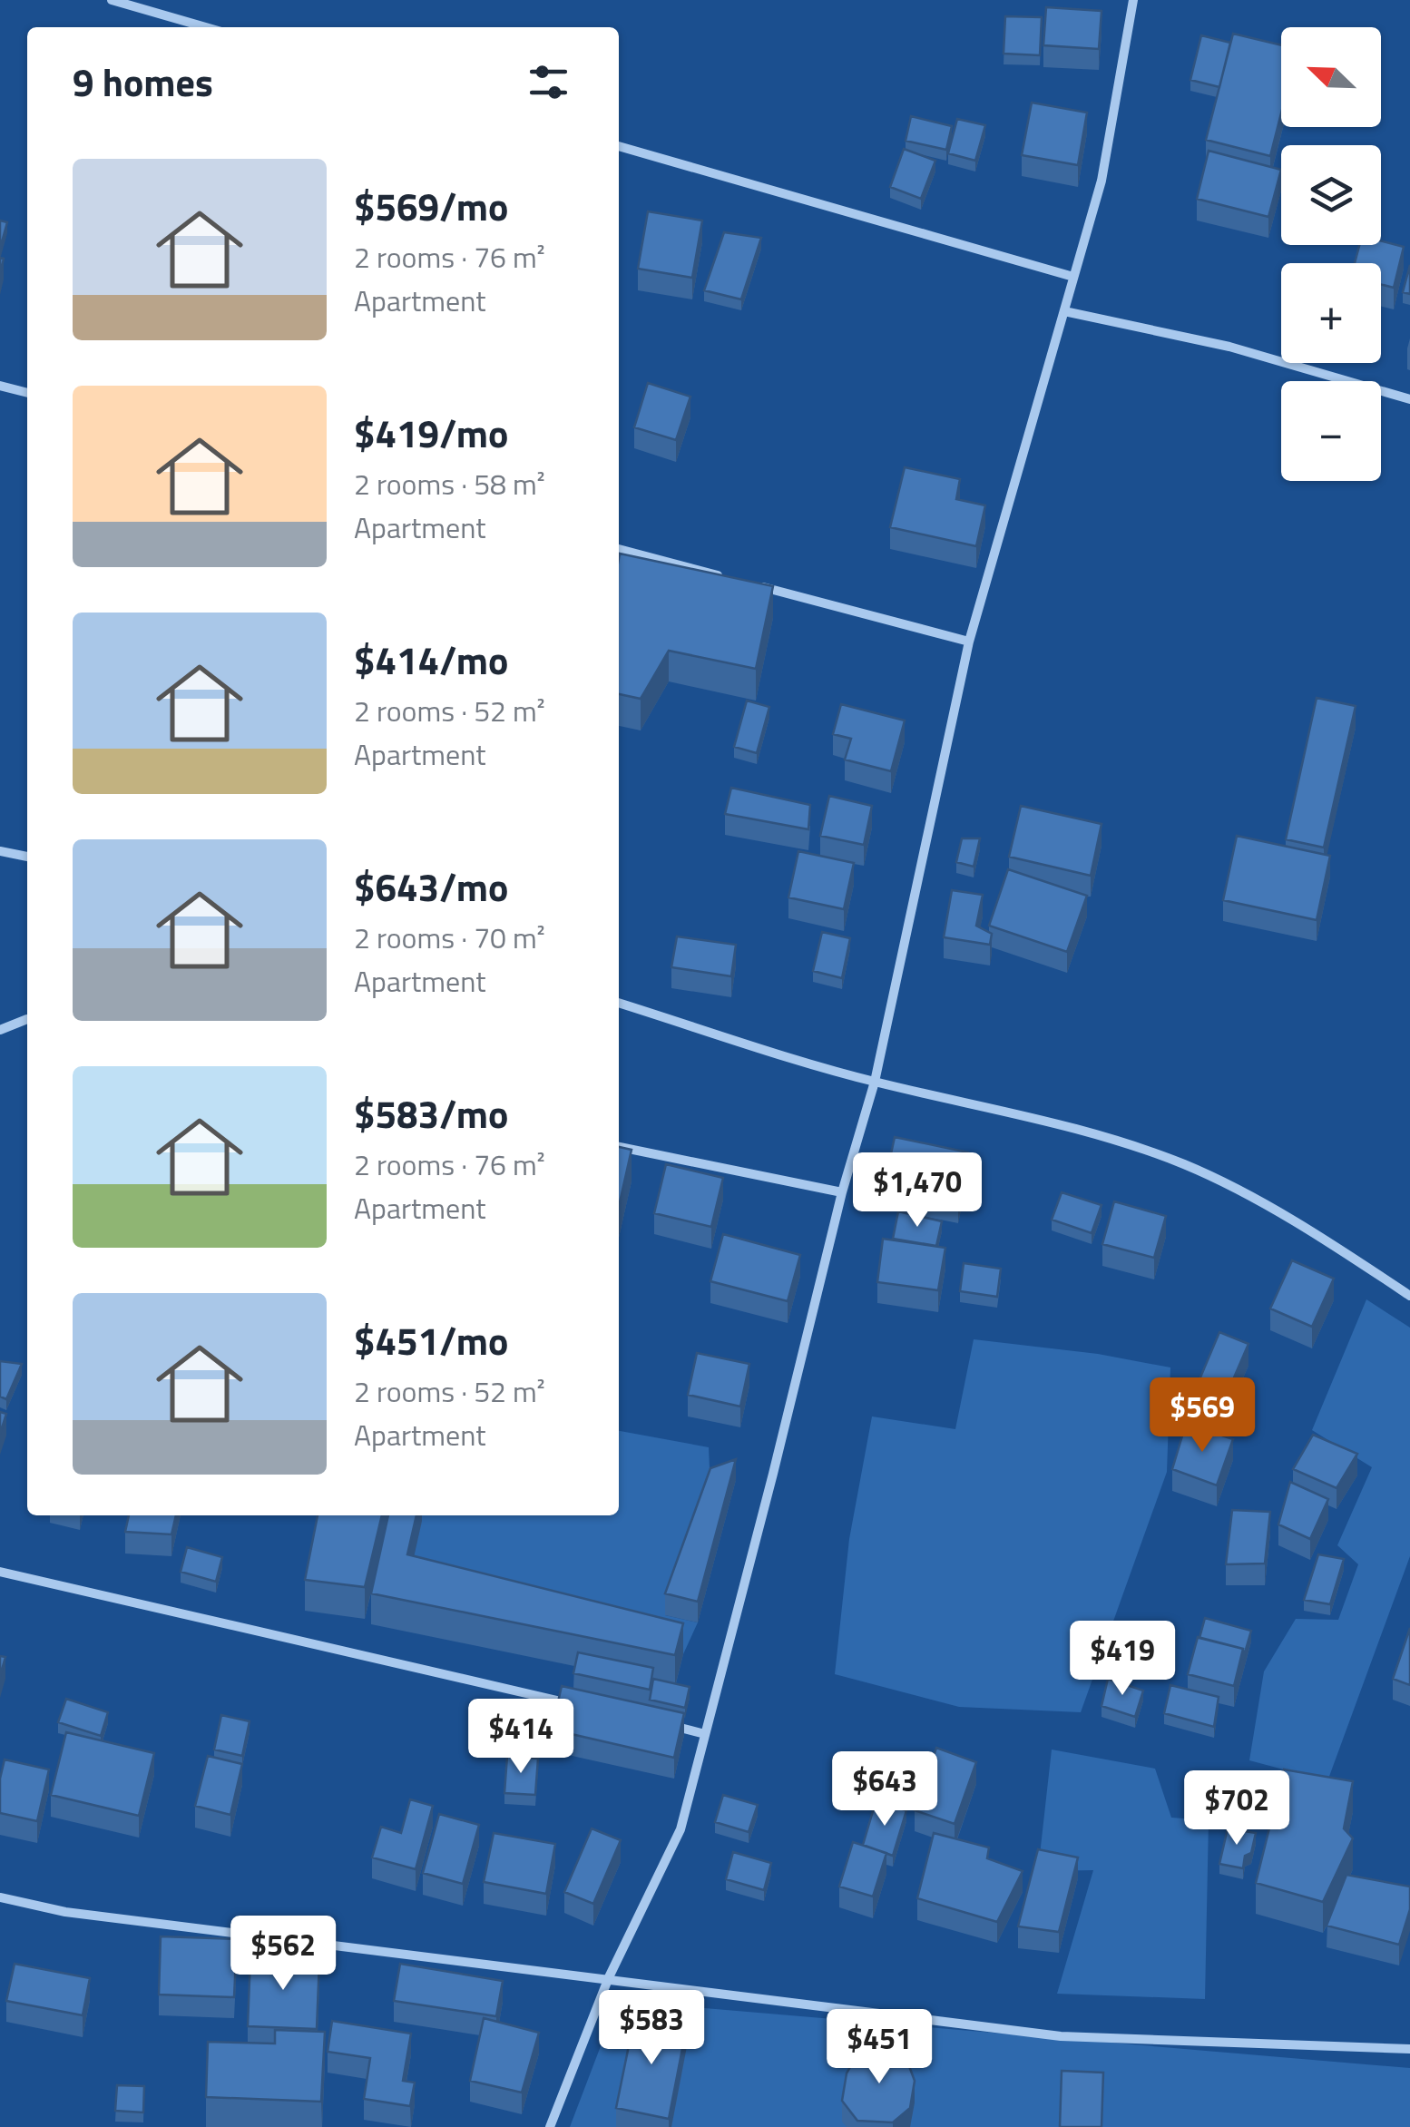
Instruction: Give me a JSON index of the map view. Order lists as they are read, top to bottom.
{
  "north": "top left",
  "page": {
    "map_buttons": ["+", "−"],
    "heading": "9 homes",
    "list": [
      {
        "name": "$569/mo",
        "note": "2 rooms · 76 m² · Apartment"
      },
      {
        "name": "$419/mo",
        "note": "2 rooms · 58 m² · Apartment"
      },
      {
        "name": "$414/mo",
        "note": "2 rooms · 52 m² · Apartment"
      },
      {
        "name": "$643/mo",
        "note": "2 rooms · 70 m² · Apartment"
      },
      {
        "name": "$583/mo",
        "note": "2 rooms · 76 m² · Apartment"
      },
      {
        "name": "$451/mo",
        "note": "2 rooms · 52 m² · Apartment"
      }
    ],
    "price": [
      "$1,470",
      "$569",
      "$419",
      "$414",
      "$643",
      "$702",
      "$562",
      "$583",
      "$451"
    ]
  }
}
